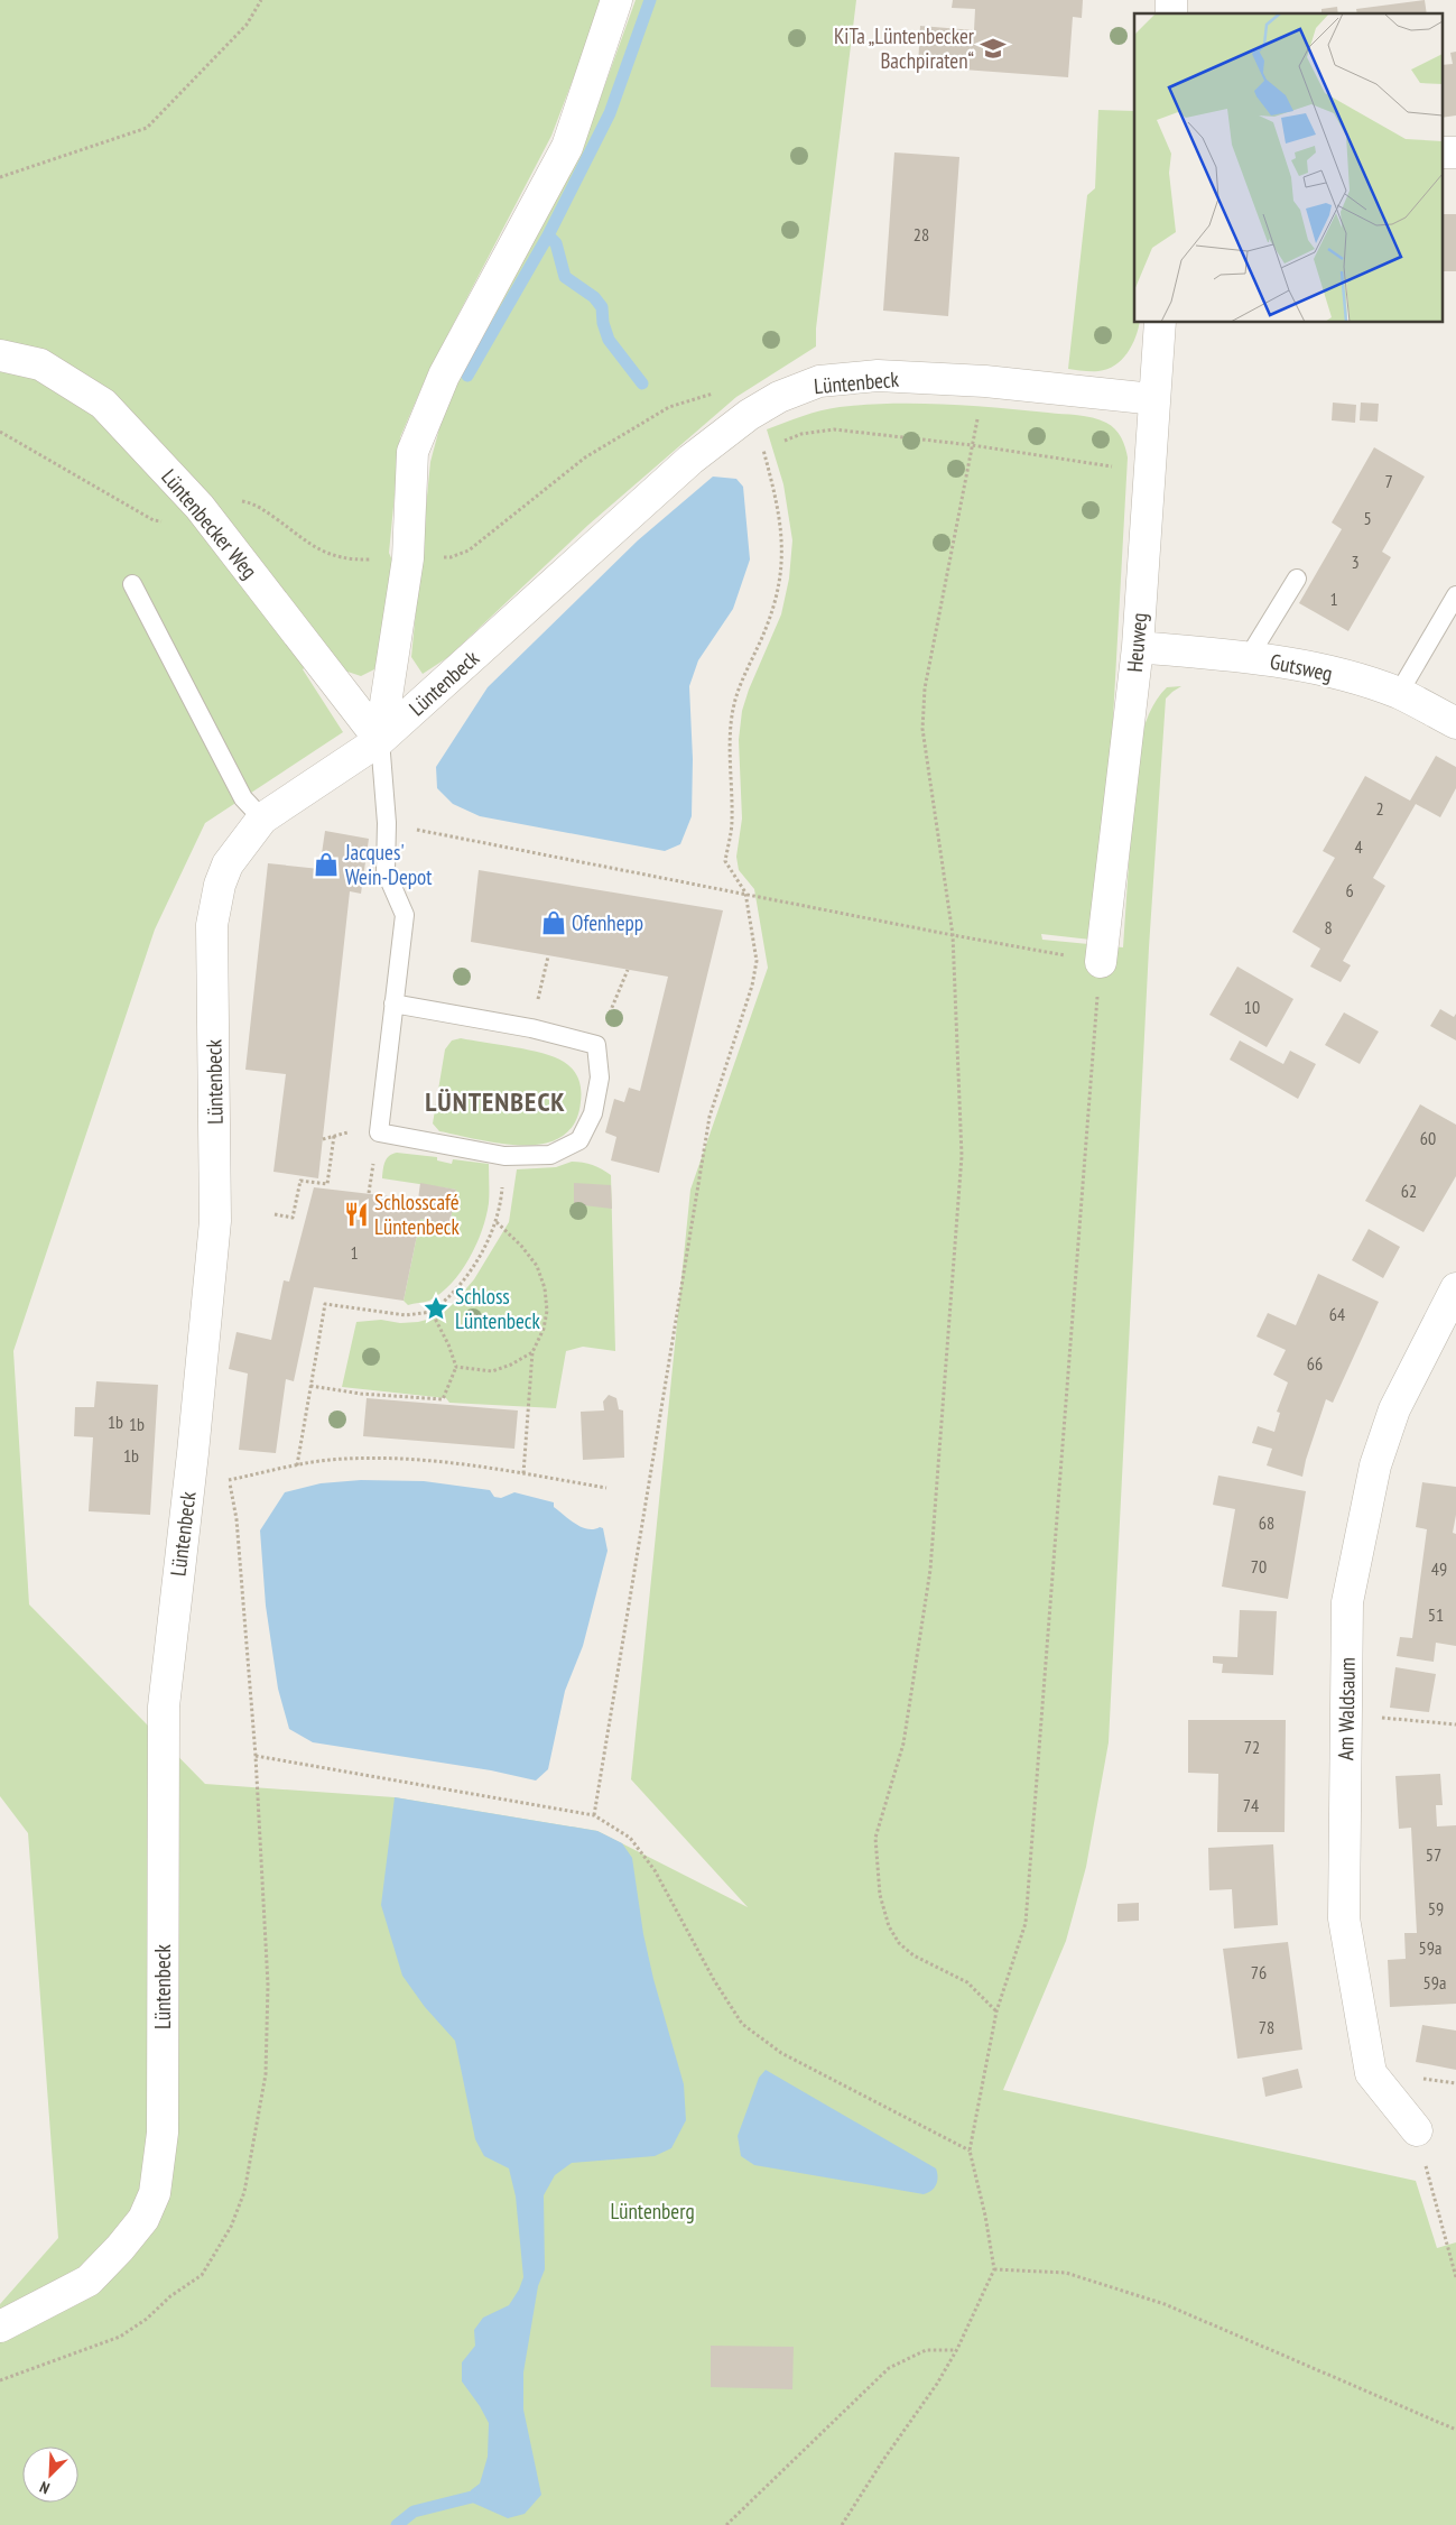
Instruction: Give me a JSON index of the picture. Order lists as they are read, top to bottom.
{
  "streets": {
    "street": [
      "Lüntenbeck",
      "Lüntenbecker Weg",
      "Heuweg",
      "Gutsweg",
      "Am Waldsaum"
    ]
  },
  "crossings": [
    ["Lüntenbeck", "Lüntenbecker Weg"],
    ["Lüntenbeck", "Heuweg"],
    ["Heuweg", "Gutsweg"]
  ],
  "districts": ["LÜNTENBECK"],
  "parks": ["Lüntenberg"],
  "places": {
    "school or university": ["KiTa „Lüntenbecker Bachpiraten“"],
    "shop": ["Jacques' Wein-Depot", "Ofenhepp"],
    "restaurant": ["Schlosscafé Lüntenbeck"],
    "place": ["Schloss Lüntenbeck"]
  },
  "house_numbers": [
    "28",
    "7",
    "5",
    "3",
    "1",
    "2",
    "4",
    "6",
    "8",
    "10",
    "60",
    "62",
    "1",
    "64",
    "66",
    "1b",
    "1b",
    "1b",
    "68",
    "70",
    "49",
    "51",
    "72",
    "74",
    "57",
    "59",
    "59a",
    "76",
    "59a",
    "78"
  ],
  "north": "bottom left"
}
